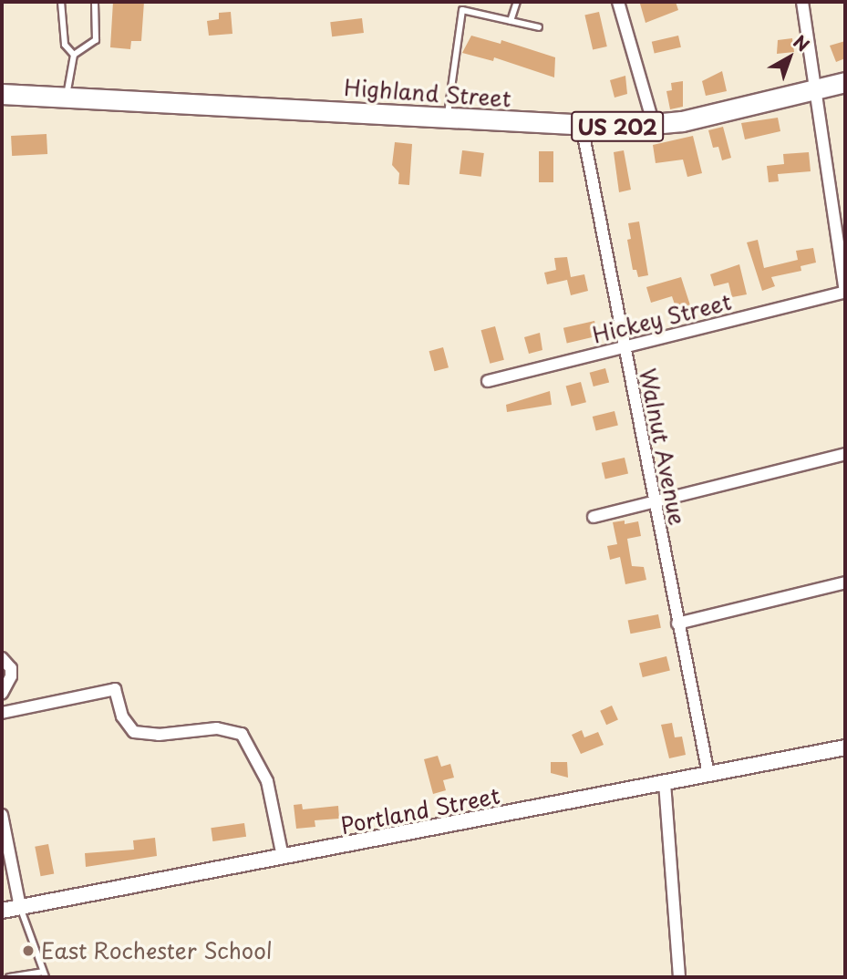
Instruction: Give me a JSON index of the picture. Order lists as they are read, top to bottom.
{
  "streets": {
    "highway": ["Highland Street", "US 202"],
    "street": ["Hickey Street", "Walnut Avenue", "Portland Street"]
  },
  "crossings": [
    ["Highland Street", "Walnut Avenue"],
    ["Hickey Street", "Walnut Avenue"],
    ["Walnut Avenue", "Portland Street"]
  ],
  "places": ["East Rochester School"],
  "north": "top right"
}
